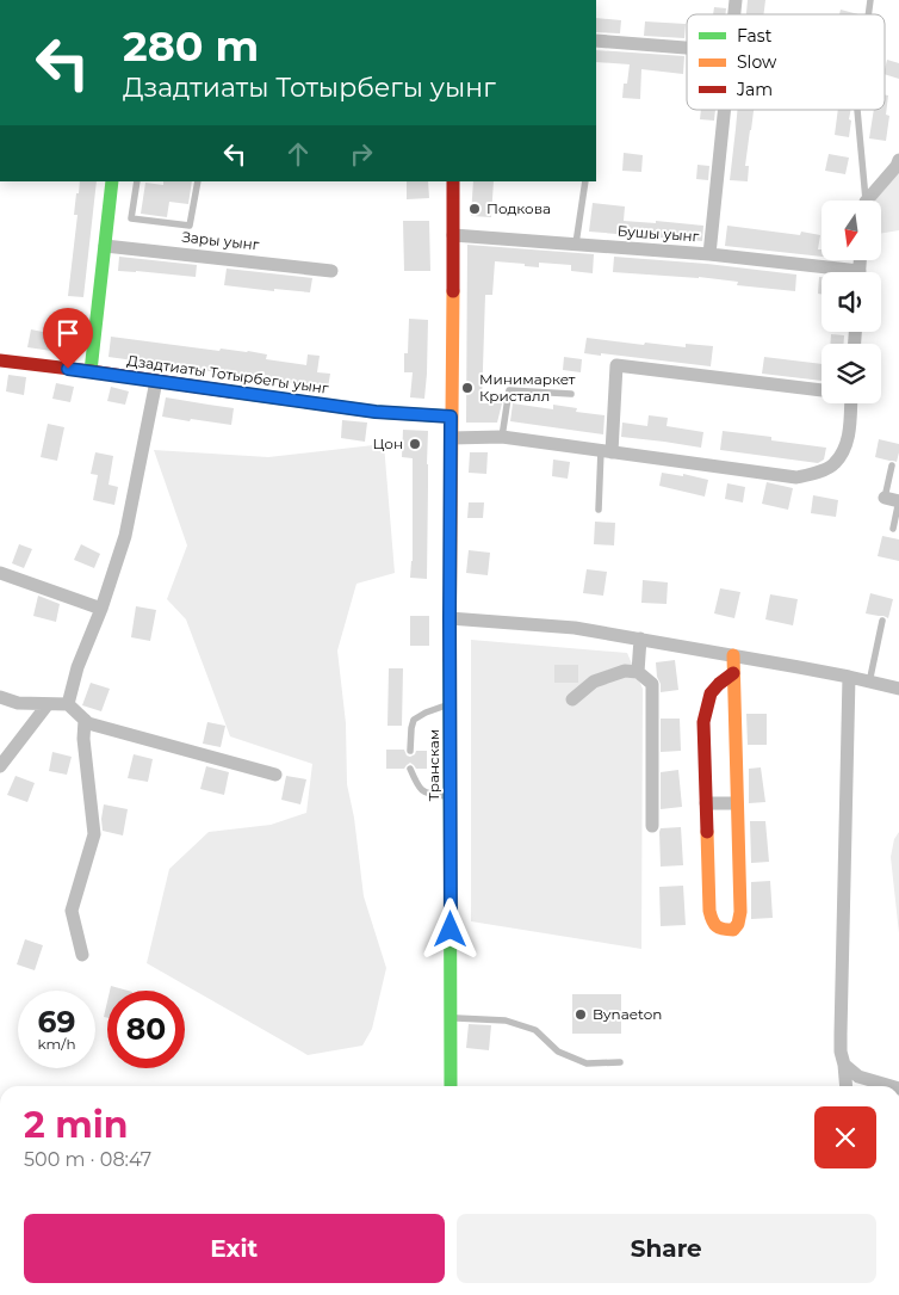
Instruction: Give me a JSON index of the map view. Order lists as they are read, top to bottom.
{
  "streets": {
    "main road": ["Дзадтиаты Тотырбегы уынг", "Транскам"],
    "street": ["Бушы уынг", "Зары уынг"]
  },
  "crossings": [
    ["Бушы уынг", "Транскам"],
    ["Дзадтиаты Тотырбегы уынг", "Транскам"]
  ],
  "places": [
    "Подкова",
    "Минимаркет Кристалл",
    "Цон",
    "Bynaeton"
  ],
  "legend": ["Fast", "Slow", "Jam"],
  "north": "bottom",
  "page": {
    "turn": ["280 m", "Дзадтиаты Тотырбегы уынг"],
    "speed": "69 km/h",
    "limit": "80",
    "heading": ["2 min", "500 m · 08:47"],
    "buttons": ["Exit", "Share"]
  }
}
